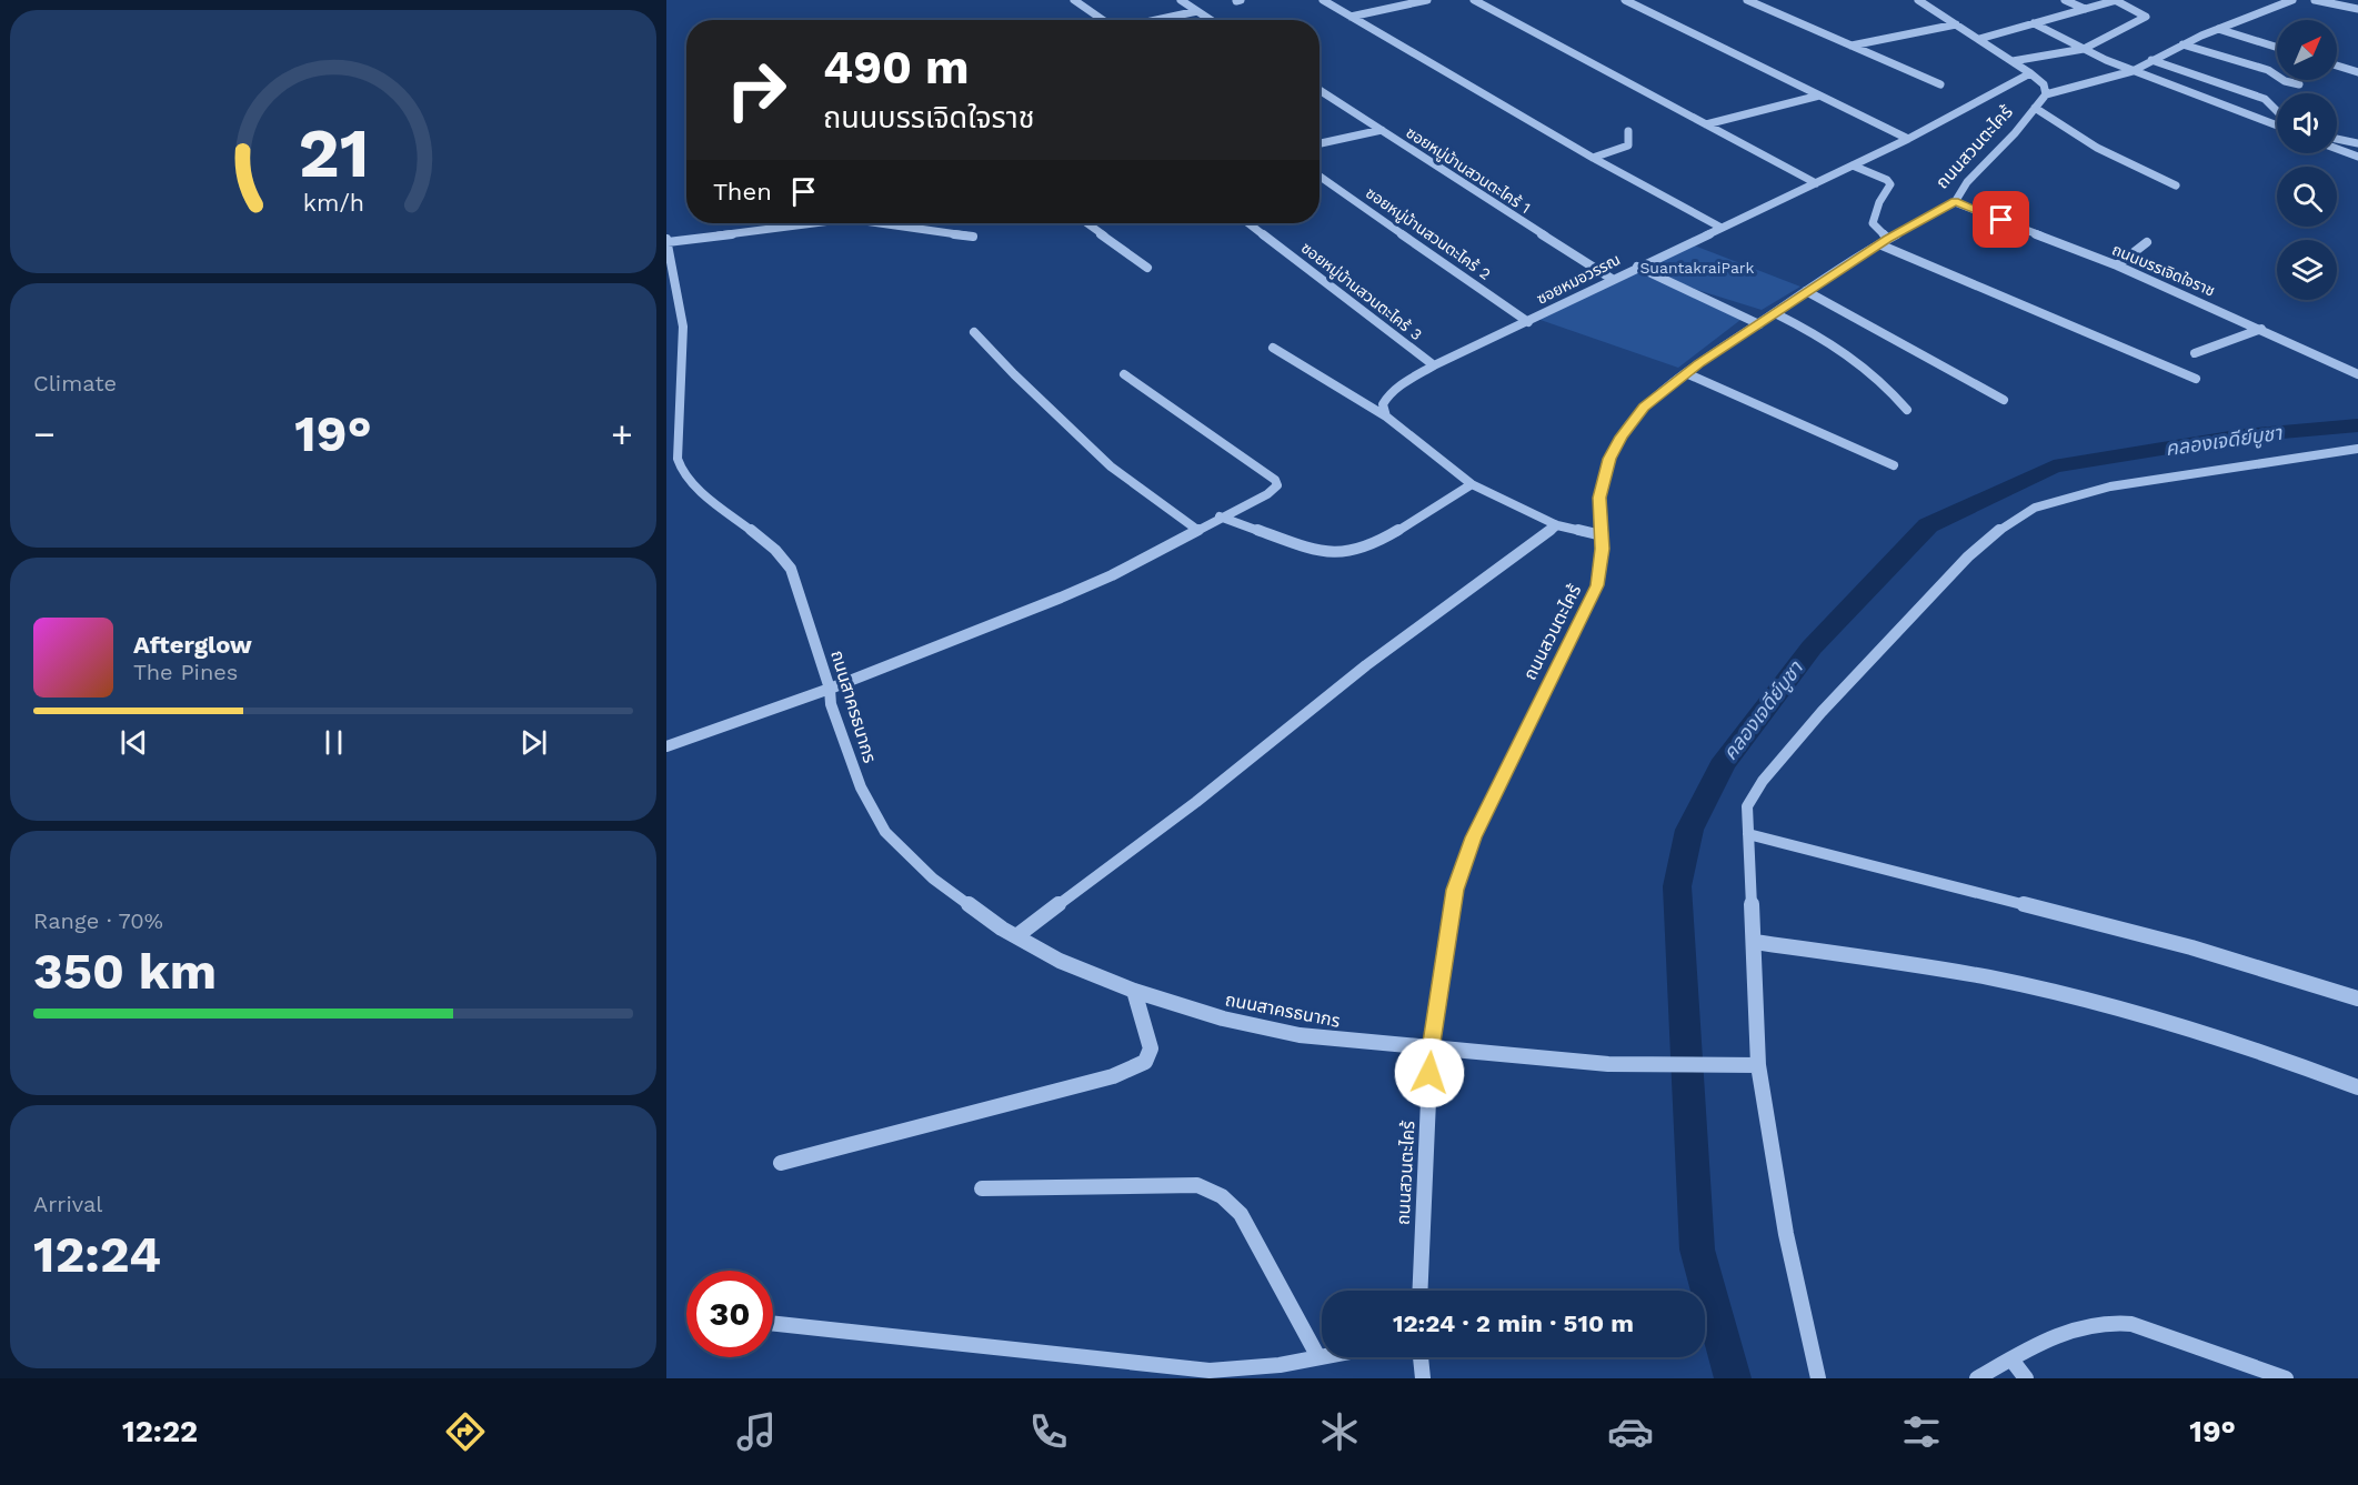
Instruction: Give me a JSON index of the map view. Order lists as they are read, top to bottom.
{
  "streets": {
    "street": [
      "ถนนสวนตะไคร้",
      "ซอยหมู่บ้านสวนตะไคร้ 1",
      "ซอยหมู่บ้านสวนตะไคร้ 2",
      "ถนนบรรเจิดใจราช",
      "ซอยหมอวรรณ",
      "ซอยหมู่บ้านสวนตะไคร้ 3",
      "ถนนสาครธนากร"
    ]
  },
  "crossings": [
    ["ถนนสวนตะไคร้", "ถนนบรรเจิดใจราช"],
    ["ถนนสวนตะไคร้", "ถนนสาครธนากร"],
    ["ซอยหมู่บ้านสวนตะไคร้ 1", "ซอยหมอวรรณ"],
    ["ซอยหมู่บ้านสวนตะไคร้ 2", "ซอยหมอวรรณ"],
    ["ซอยหมอวรรณ", "ซอยหมู่บ้านสวนตะไคร้ 3"]
  ],
  "water": ["คลองเจดีย์บูชา"],
  "parks": ["SuantakraiPark"],
  "north": "top right",
  "page": {
    "turn": ["490 m", "ถนนบรรเจิดใจราช"],
    "then": "Then",
    "tile": [
      "Climate",
      ["Range · 70%", "350 km"],
      ["Arrival", "12:24"]
    ],
    "heat": ["−", "19°", "+"],
    "song": ["Afterglow", "The Pines"],
    "limit": "30",
    "trip": "12:24 · 2 min · 510 m",
    "tabs": ["12:22", "19°"],
    "gauge": ["21", "km/h"]
  }
}
